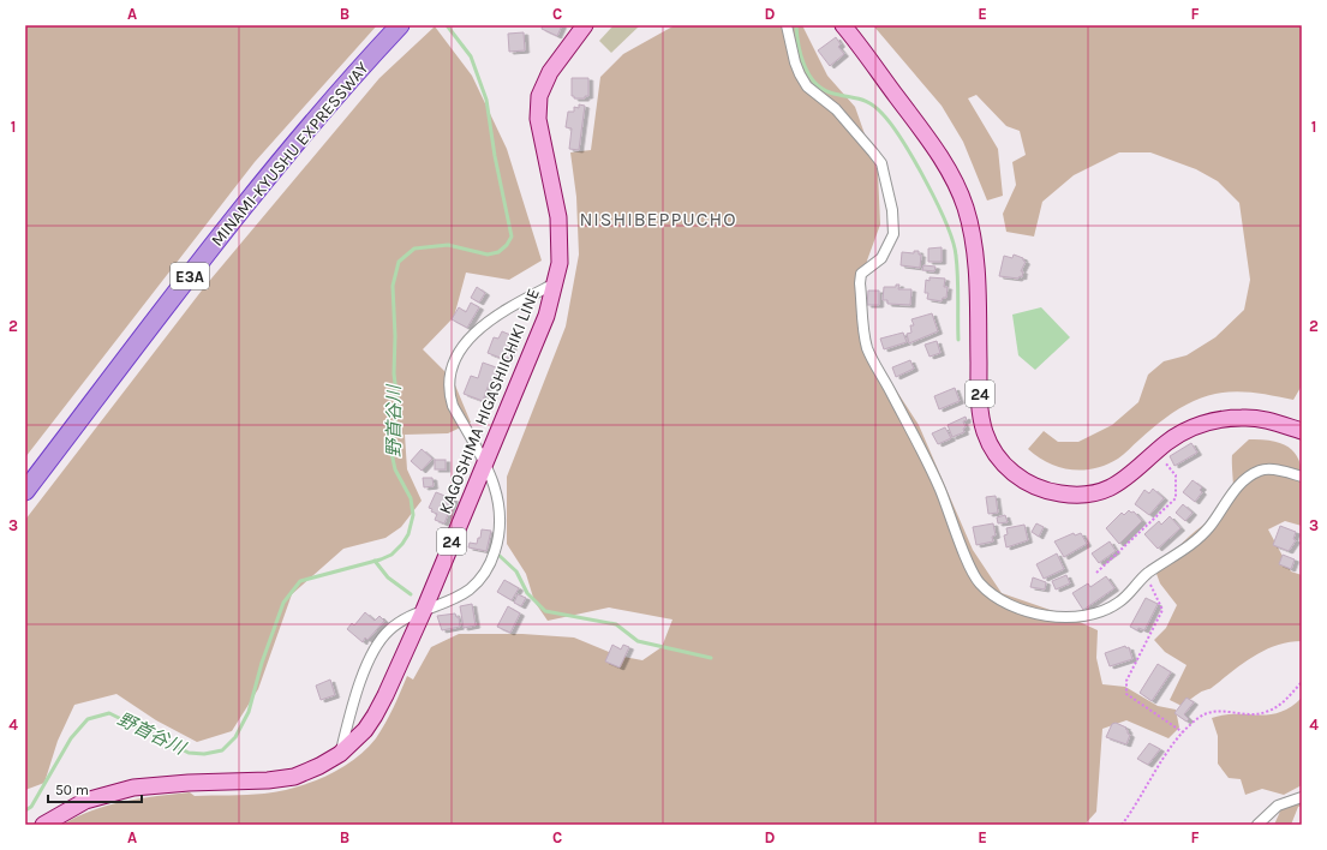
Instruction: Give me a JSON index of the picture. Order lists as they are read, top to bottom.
{
  "streets": {
    "highway": ["MINAMI-KYUSHU EXPRESSWAY", "E3A"],
    "main road": ["24", "KAGOSHIMA HIGASHIICHIKI LINE"]
  },
  "districts": ["NISHIBEPPUCHO"],
  "water": ["野首谷川"],
  "scale_bar": "50 m",
  "grid": {
    "columns": [
      "A",
      "B",
      "C",
      "D",
      "E",
      "F"
    ],
    "rows": [
      "1",
      "2",
      "3",
      "4"
    ]
  }
}
